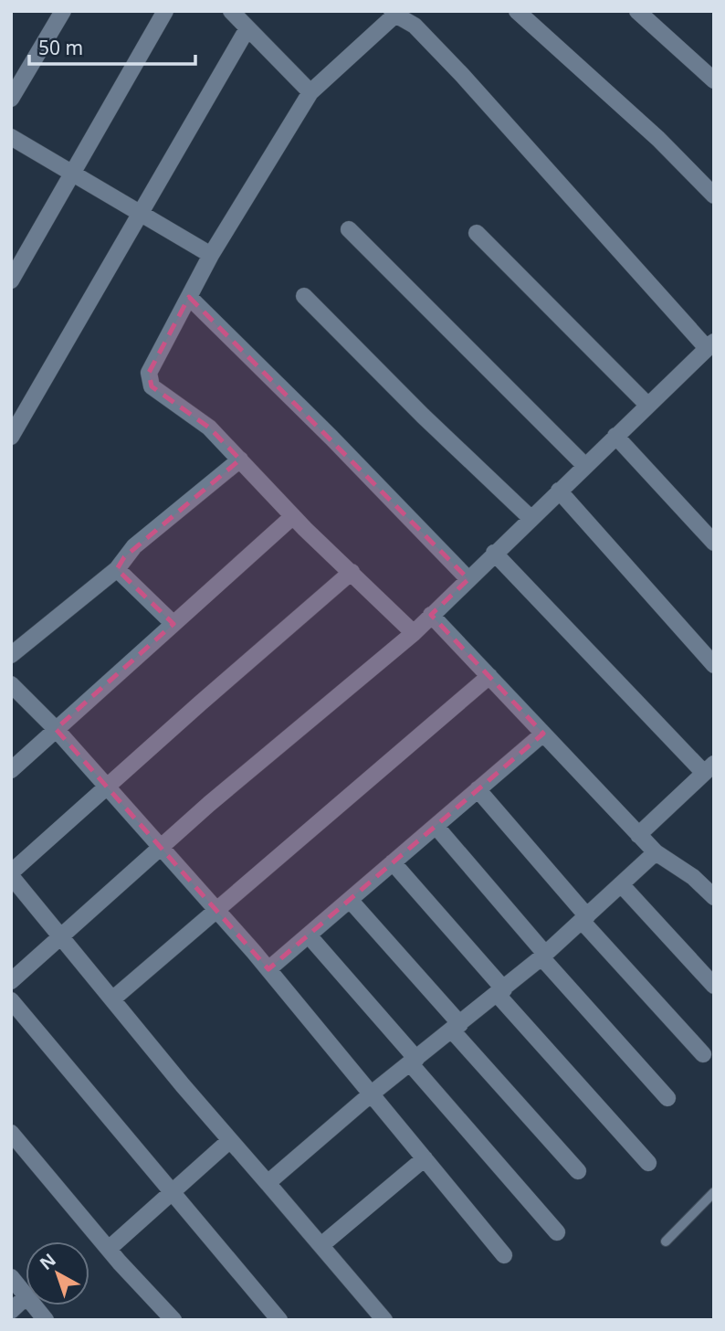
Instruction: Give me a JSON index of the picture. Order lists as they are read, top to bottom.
{
  "scale_bar": "50 m",
  "north": "top left"
}
